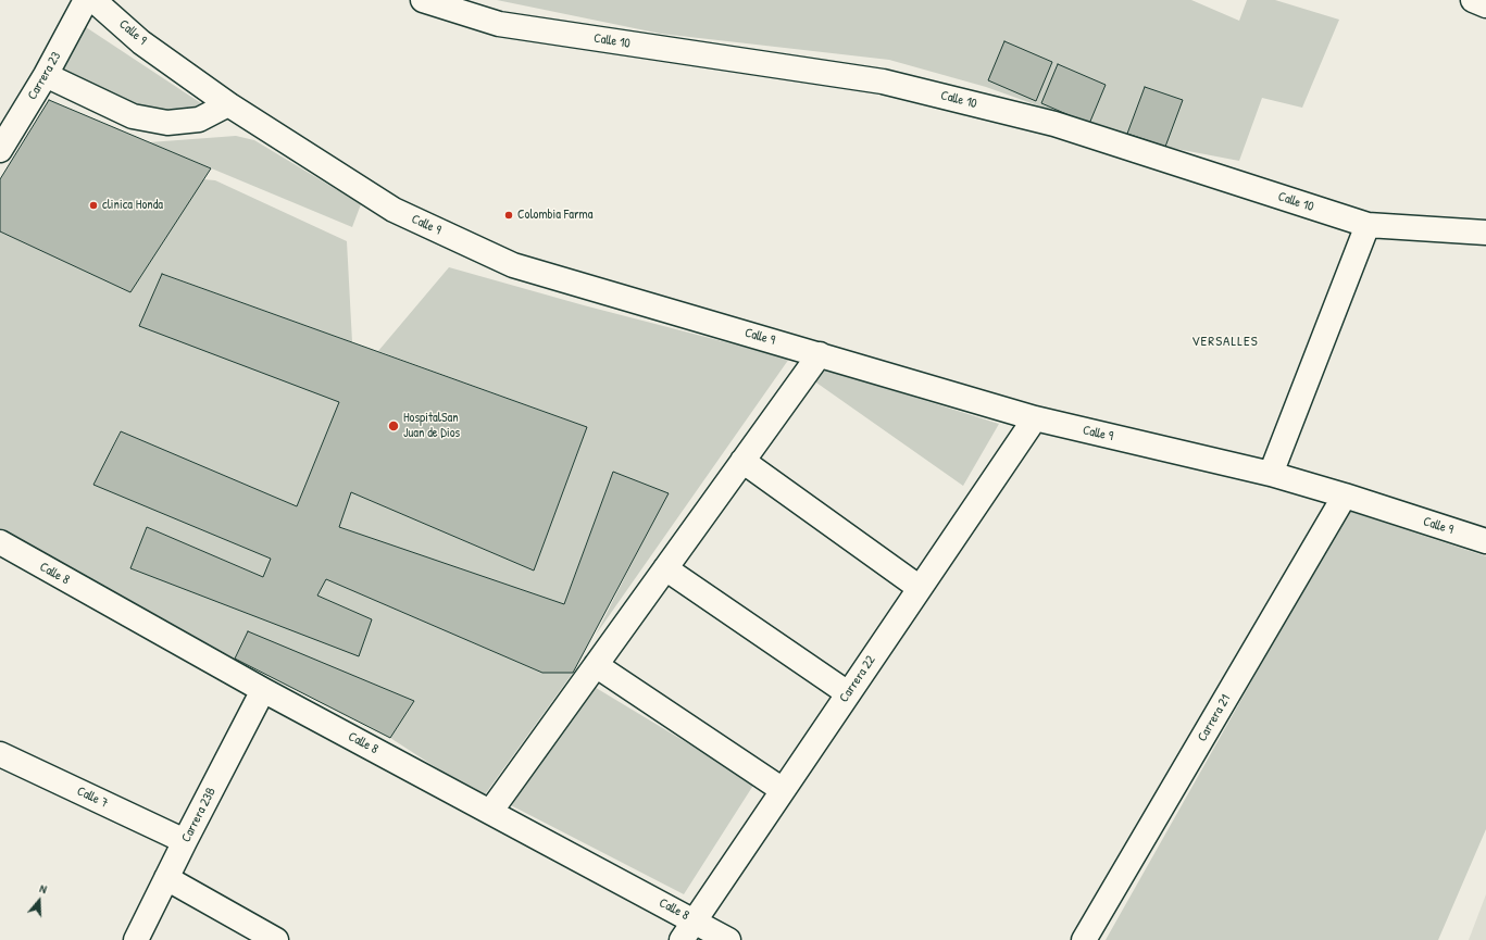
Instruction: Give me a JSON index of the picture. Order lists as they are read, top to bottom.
{
  "streets": {
    "street": [
      "Calle 9",
      "Calle 10",
      "Carrera 23",
      "Calle 8",
      "Carrera 22",
      "Carrera 21",
      "Calle 7",
      "Carrera 23B"
    ]
  },
  "crossings": [
    ["Calle 9", "Carrera 22"],
    ["Calle 9", "Carrera 21"],
    ["Calle 8", "Carrera 22"],
    ["Calle 8", "Carrera 23B"],
    ["Calle 7", "Carrera 23B"]
  ],
  "districts": ["VERSALLES"],
  "places": ["clinica Honda", "Colombia Farma", "HospitalSan Juan de Dios"],
  "north": "top"
}
